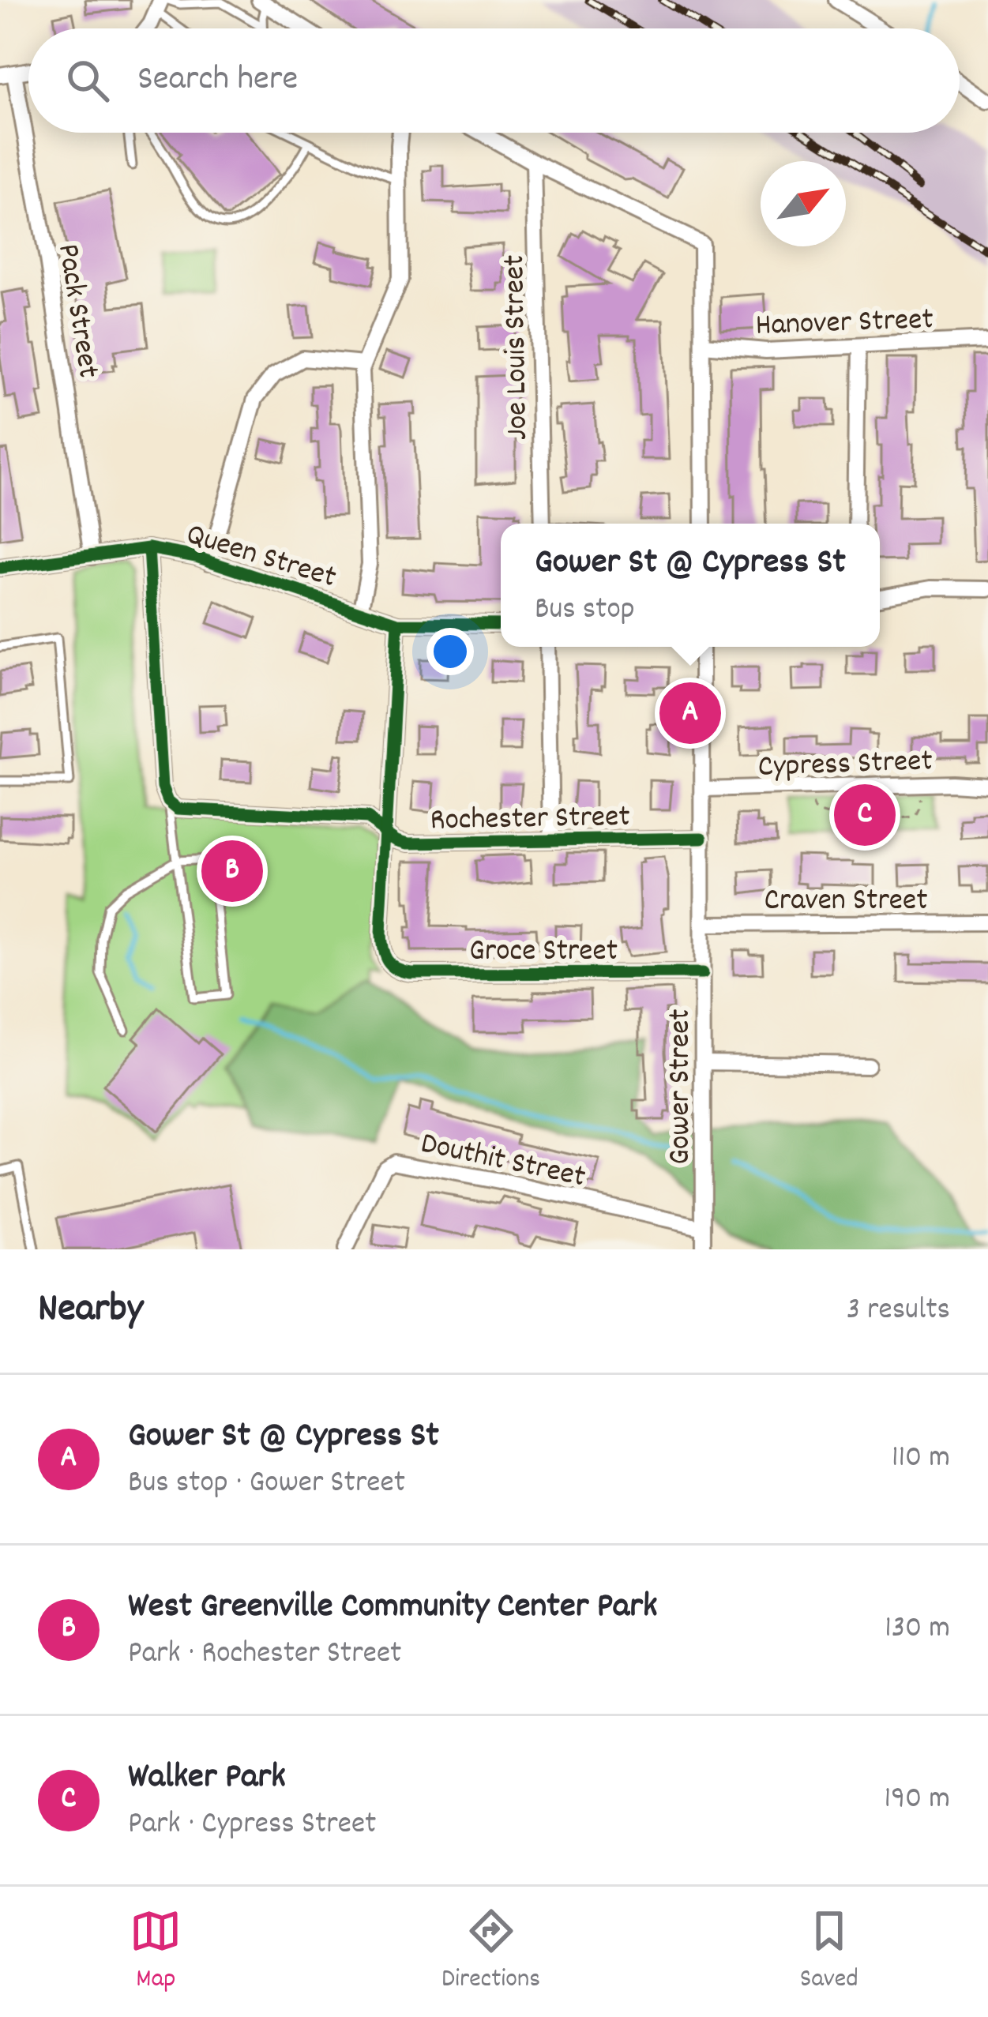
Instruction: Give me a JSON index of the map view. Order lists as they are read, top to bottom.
{
  "streets": {
    "street": [
      "Pack Street",
      "Hanover Street",
      "Joe Louis Street",
      "Queen Street",
      "Cypress Street",
      "Rochester Street",
      "Craven Street",
      "Groce Street",
      "Gower Street",
      "Douthit Street"
    ]
  },
  "crossings": [
    ["Pack Street", "Queen Street"],
    ["Cypress Street", "Gower Street"],
    ["Rochester Street", "Groce Street"],
    ["Rochester Street", "Gower Street"],
    ["Craven Street", "Gower Street"],
    ["Groce Street", "Gower Street"],
    ["Gower Street", "Douthit Street"]
  ],
  "north": "top right",
  "page": {
    "search": "Search here",
    "popup": ["Gower St @ Cypress St", "Bus stop"],
    "pins": ["A", "C", "B"],
    "heading": ["Nearby", "3 results"],
    "list": [
      {
        "mark": "A",
        "name": "Gower St @ Cypress St",
        "note": "Bus stop · Gower Street",
        "value": "110 m"
      },
      {
        "mark": "B",
        "name": "West Greenville Community Center Park",
        "note": "Park · Rochester Street",
        "value": "130 m"
      },
      {
        "mark": "C",
        "name": "Walker Park",
        "note": "Park · Cypress Street",
        "value": "190 m"
      }
    ],
    "nav": ["Map", "Directions", "Saved"]
  }
}
